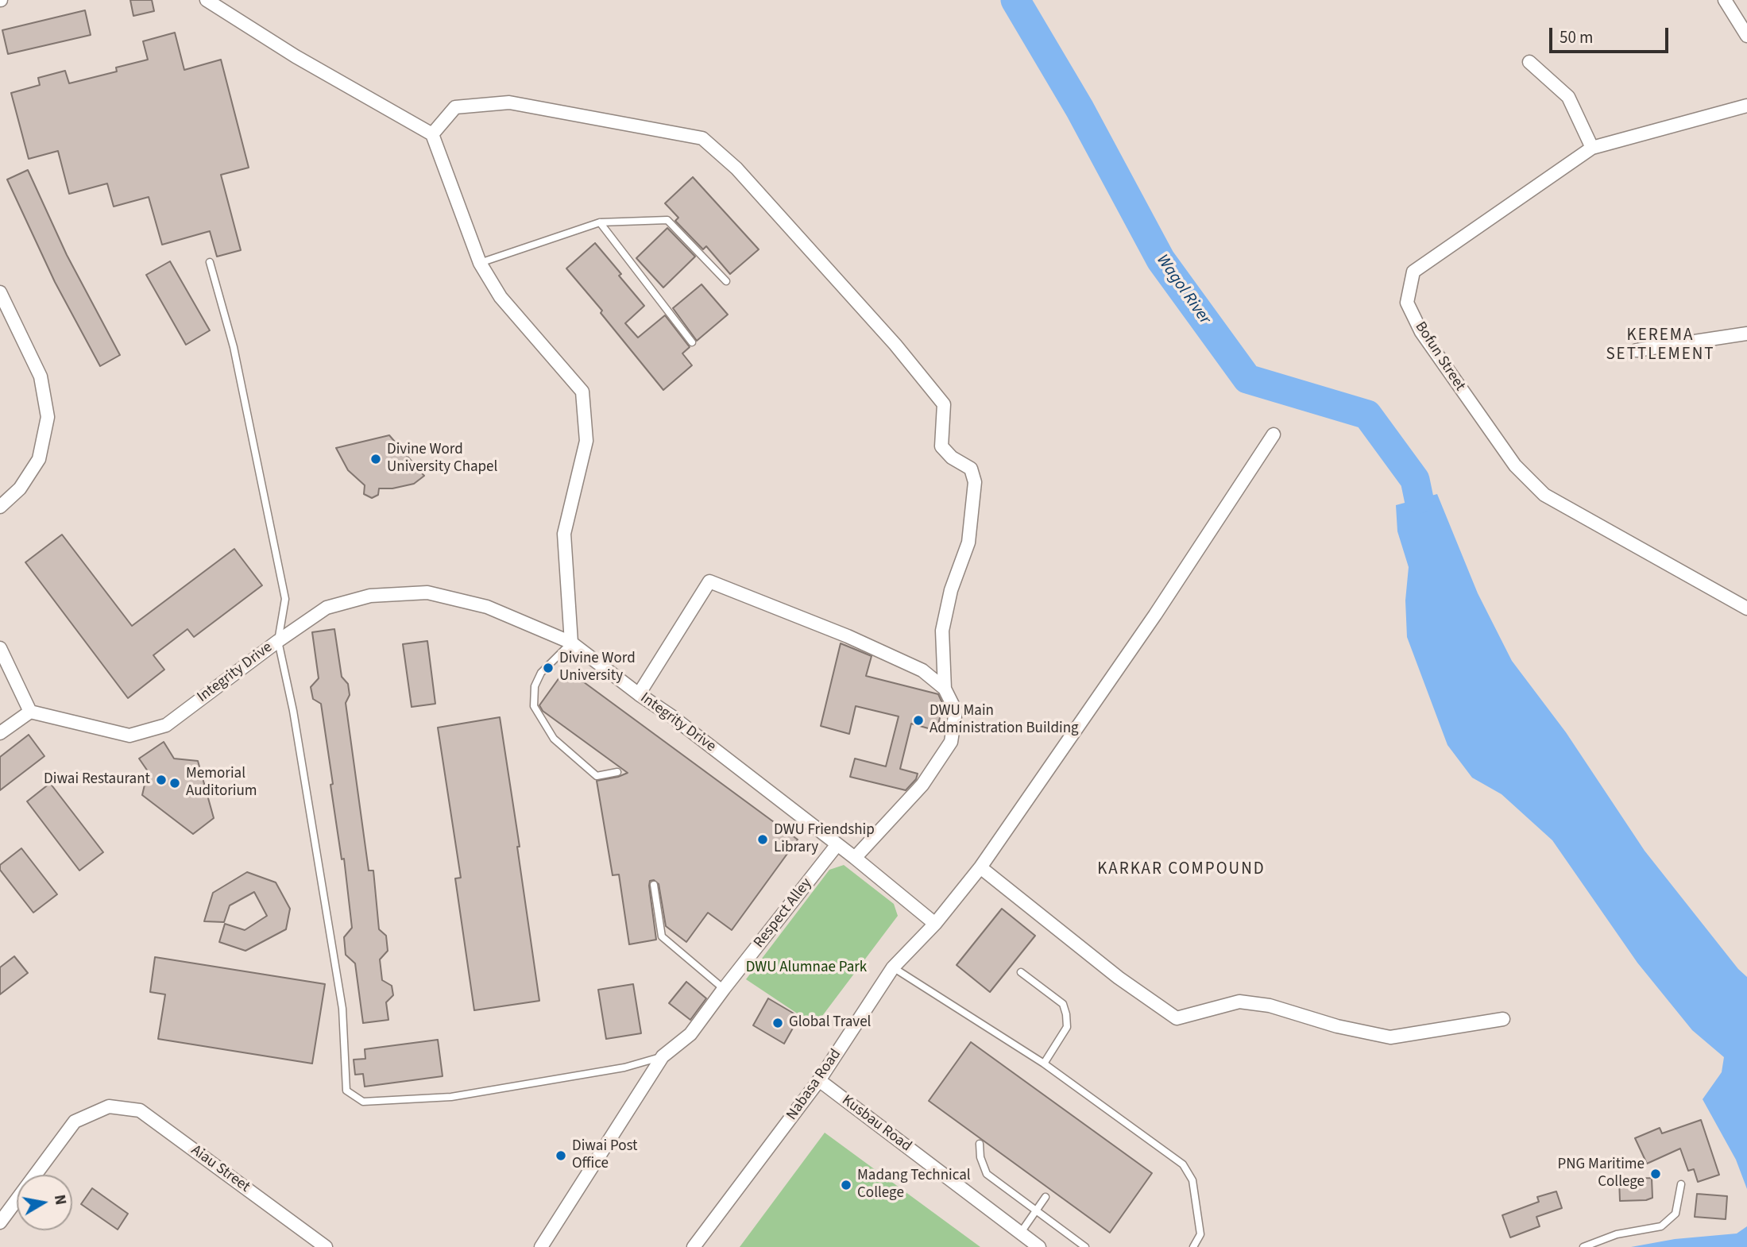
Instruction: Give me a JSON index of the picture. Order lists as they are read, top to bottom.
{
  "streets": {
    "street": [
      "Bofun Street",
      "Integrity Drive",
      "Respect Alley",
      "Nabasa Road",
      "Kusbau Road",
      "Aiau Street"
    ]
  },
  "crossings": [
    ["Integrity Drive", "Respect Alley"],
    ["Integrity Drive", "Nabasa Road"],
    ["Nabasa Road", "Kusbau Road"]
  ],
  "districts": ["KEREMA SETTLEMENT", "KARKAR COMPOUND"],
  "water": ["Wagol River"],
  "parks": ["DWU Alumnae Park"],
  "places": [
    "Divine Word University Chapel",
    "Divine Word University",
    "DWU Main Administration Building",
    "Diwai Restaurant",
    "Memorial Auditorium",
    "DWU Friendship Library",
    "Global Travel",
    "Diwai Post Office",
    "PNG Maritime College",
    "Madang Technical College"
  ],
  "scale_bar": "50 m",
  "north": "right"
}
